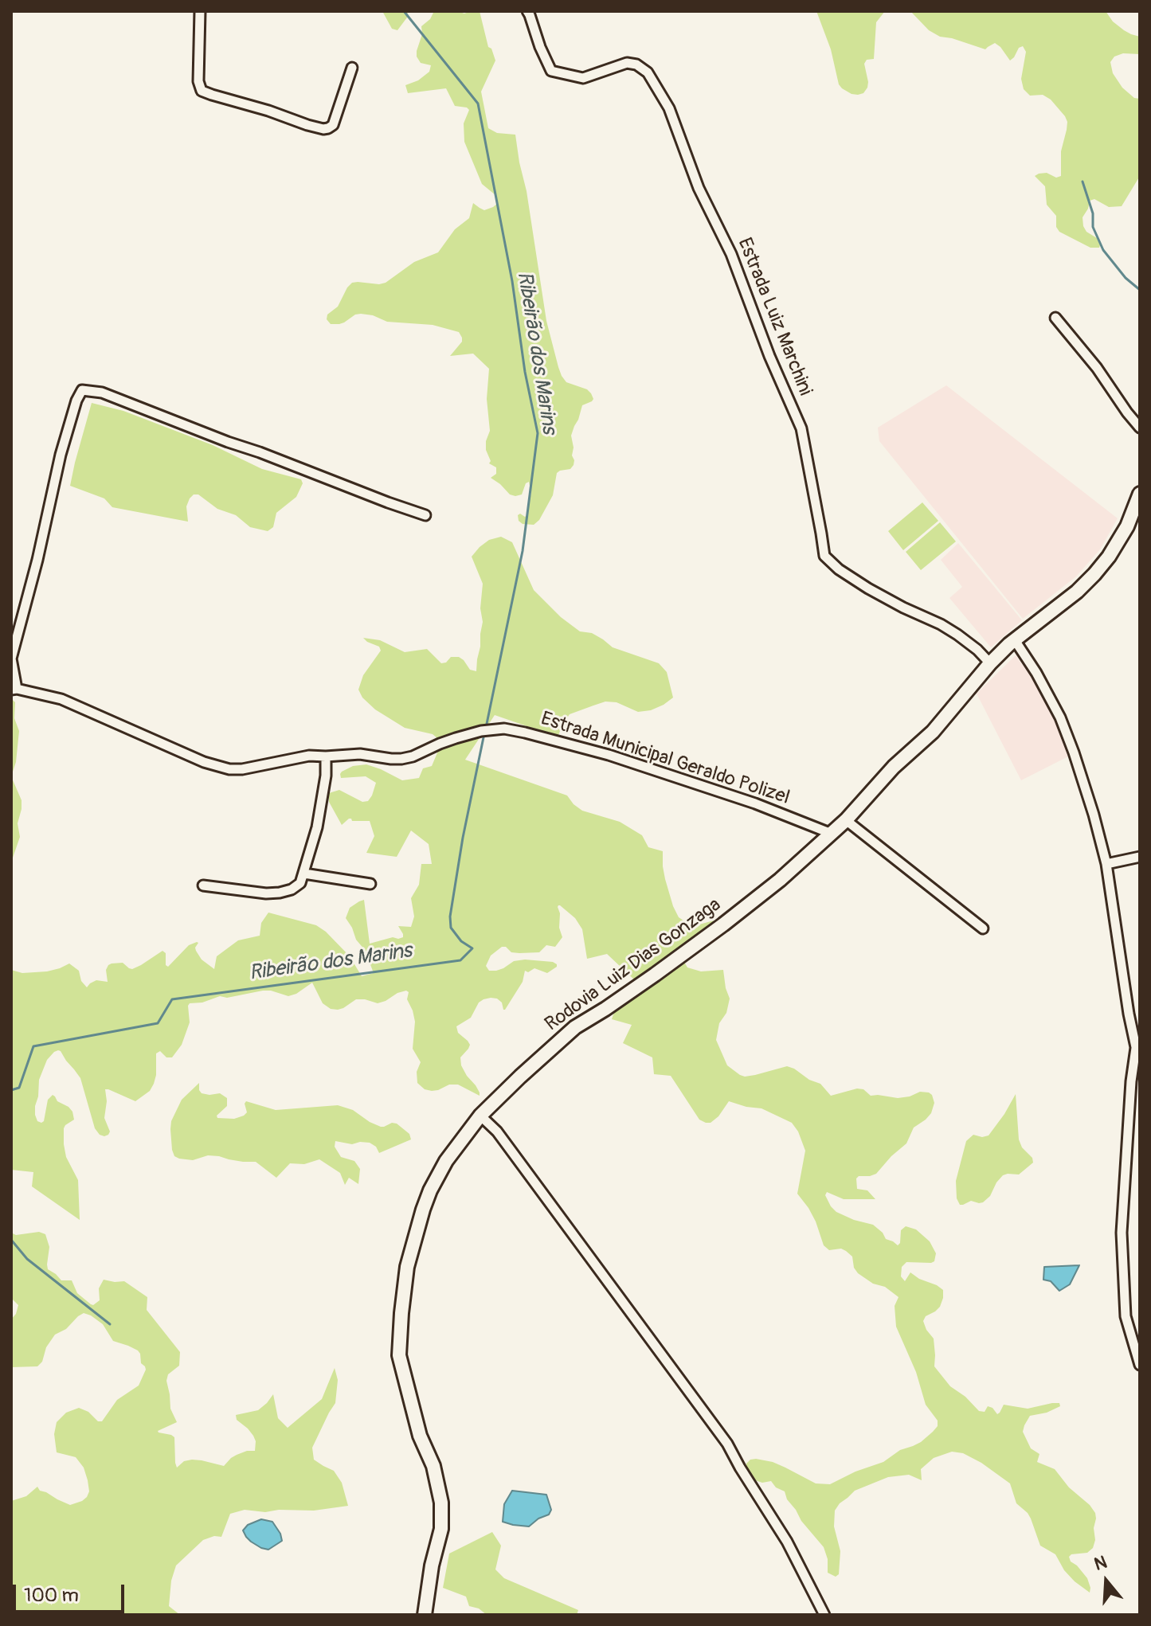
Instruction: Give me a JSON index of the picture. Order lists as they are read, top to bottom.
{
  "streets": {
    "main road": ["Rodovia Luiz Dias Gonzaga"],
    "street": ["Estrada Luiz Marchini", "Estrada Municipal Geraldo Polizel"]
  },
  "crossings": [
    ["Estrada Luiz Marchini", "Rodovia Luiz Dias Gonzaga"],
    ["Estrada Municipal Geraldo Polizel", "Rodovia Luiz Dias Gonzaga"]
  ],
  "water": ["Ribeirão dos Marins"],
  "scale_bar": "100 m",
  "north": "top"
}
